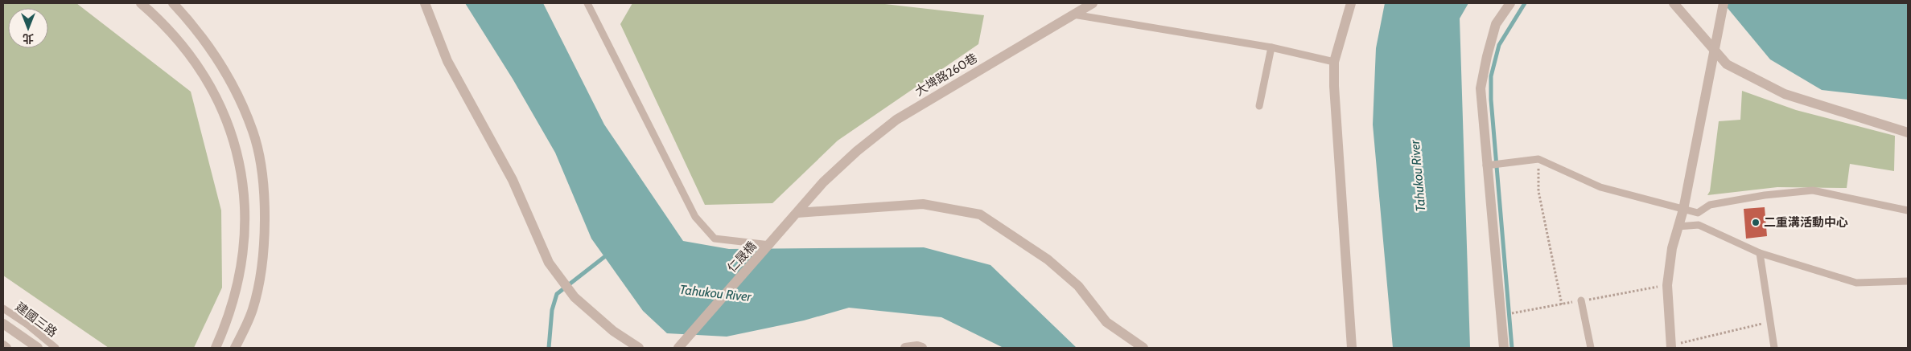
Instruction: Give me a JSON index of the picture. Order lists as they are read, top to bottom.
{
  "streets": {
    "street": ["大埤路260巷", "仁晟橋"],
    "lane": ["建國三路"]
  },
  "crossings": [
    ["大埤路260巷", "仁晟橋"]
  ],
  "water": ["Tahukou River"],
  "places": ["二重溝活動中心"],
  "north": "bottom"
}
